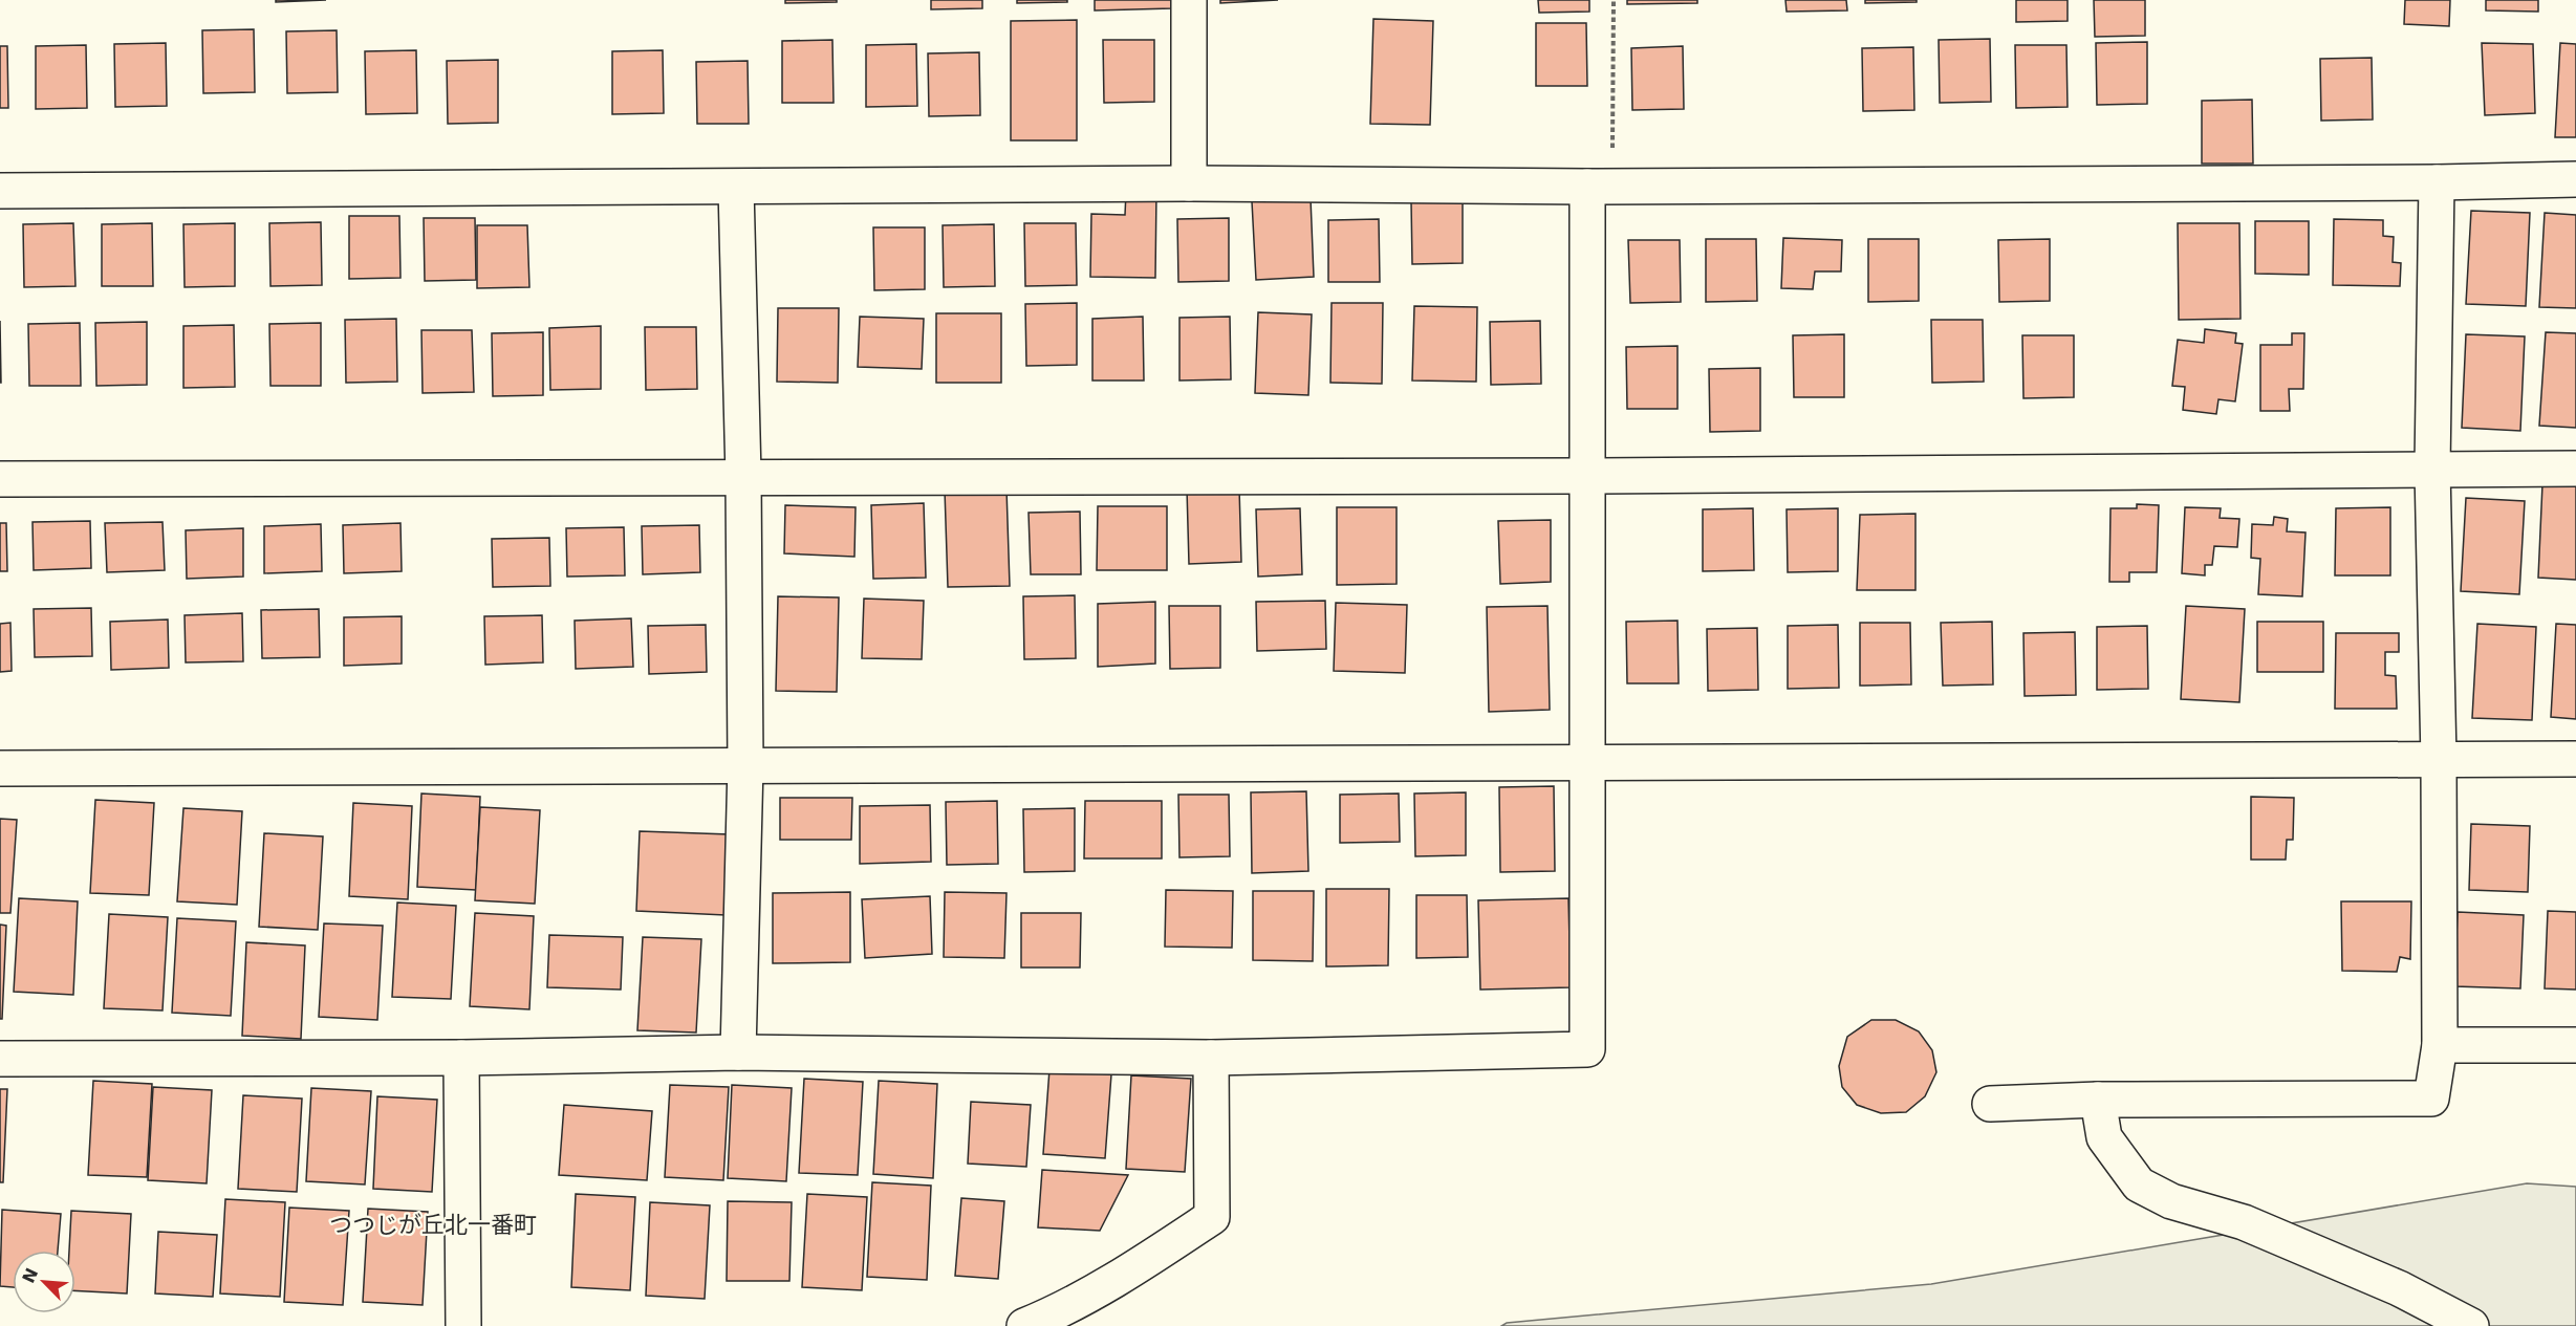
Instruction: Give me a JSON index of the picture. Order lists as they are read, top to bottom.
{
  "districts": ["つつじが丘北一番町"],
  "north": "top left"
}
